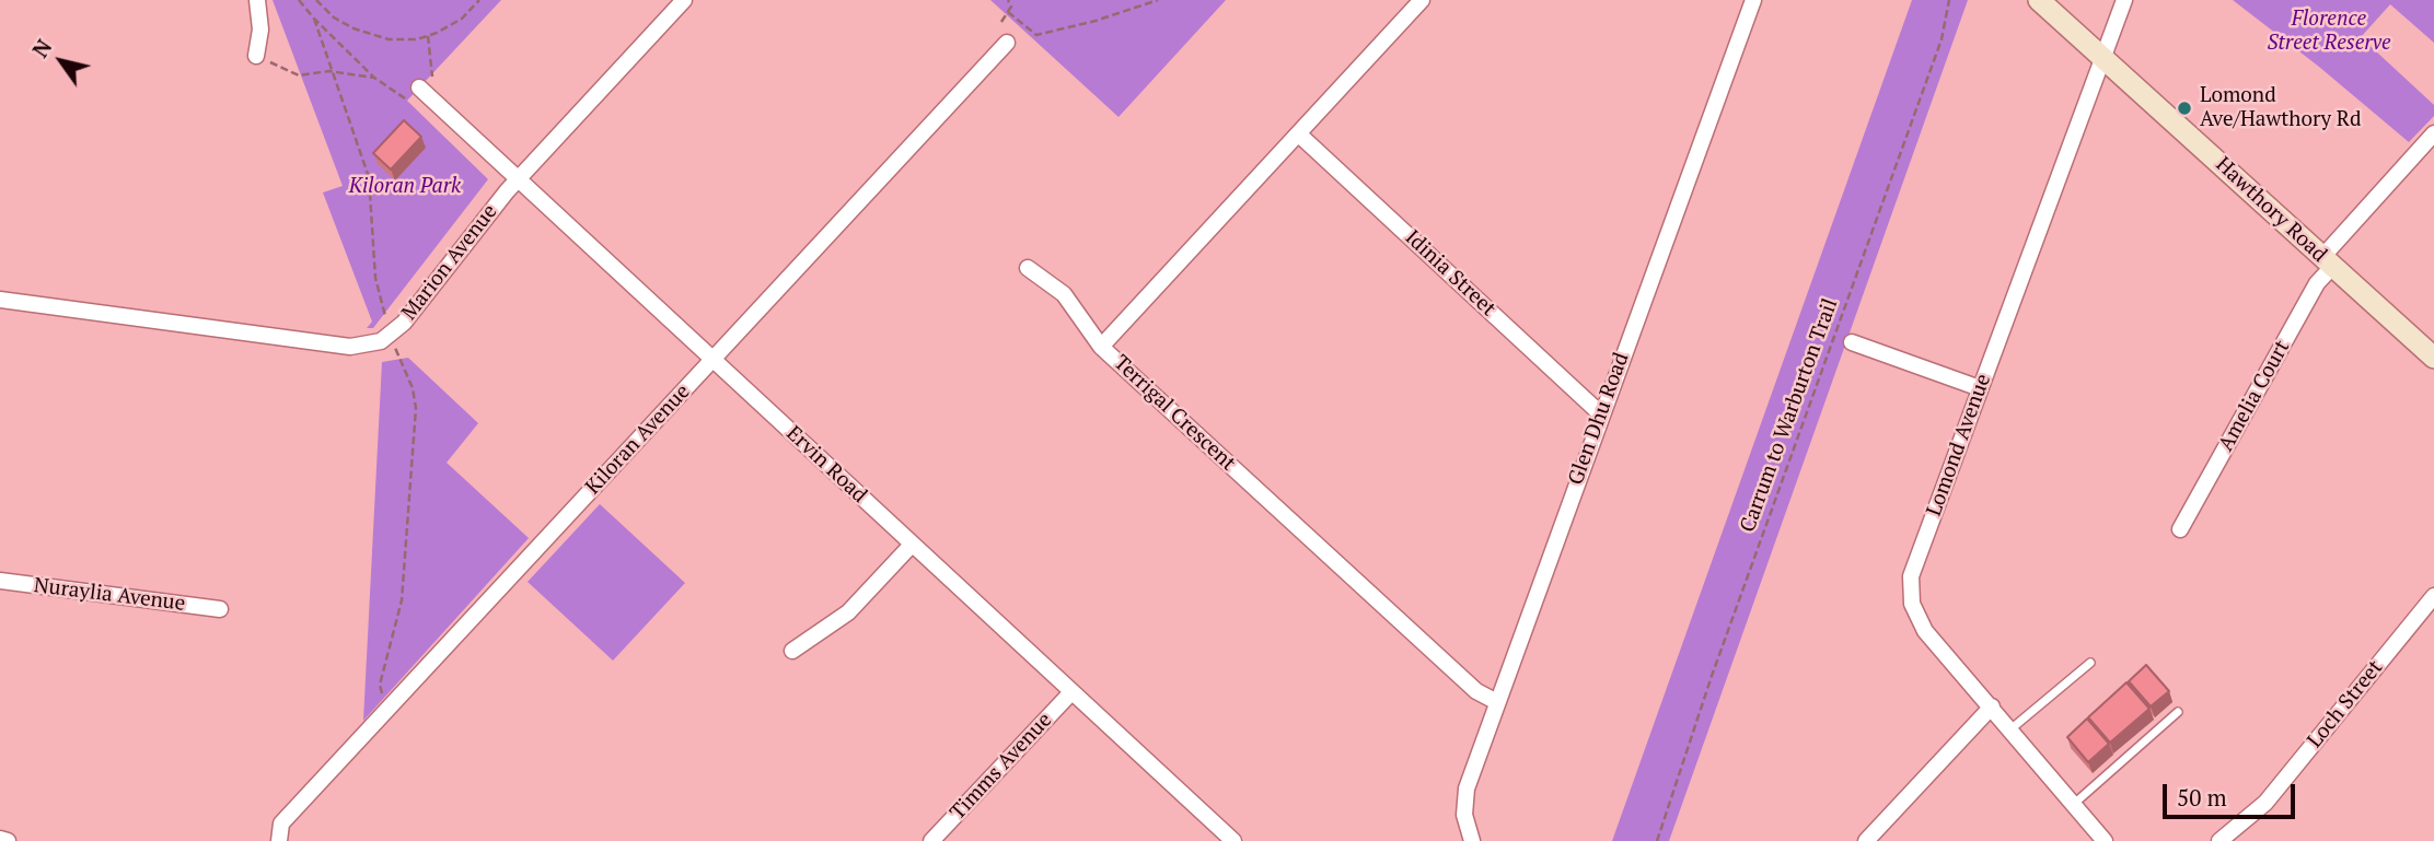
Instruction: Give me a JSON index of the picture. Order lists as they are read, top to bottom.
{
  "streets": {
    "main road": ["Hawthory Road"],
    "street": [
      "Marion Avenue",
      "Idinia Street",
      "Amelia Court",
      "Terrigal Crescent",
      "Glen Dhu Road",
      "Kiloran Avenue",
      "Lomond Avenue",
      "Ervin Road",
      "Nuraylia Avenue",
      "Loch Street",
      "Timms Avenue"
    ],
    "path": ["Carrum to Warburton Trail"]
  },
  "crossings": [
    ["Hawthory Road", "Amelia Court"],
    ["Hawthory Road", "Lomond Avenue"],
    ["Marion Avenue", "Ervin Road"],
    ["Idinia Street", "Terrigal Crescent"],
    ["Idinia Street", "Glen Dhu Road"],
    ["Terrigal Crescent", "Glen Dhu Road"],
    ["Kiloran Avenue", "Ervin Road"],
    ["Ervin Road", "Timms Avenue"]
  ],
  "parks": ["Florence Street Reserve", "Kiloran Park"],
  "places": ["Lomond Ave/Hawthory Rd"],
  "scale_bar": "50 m",
  "north": "top left"
}
